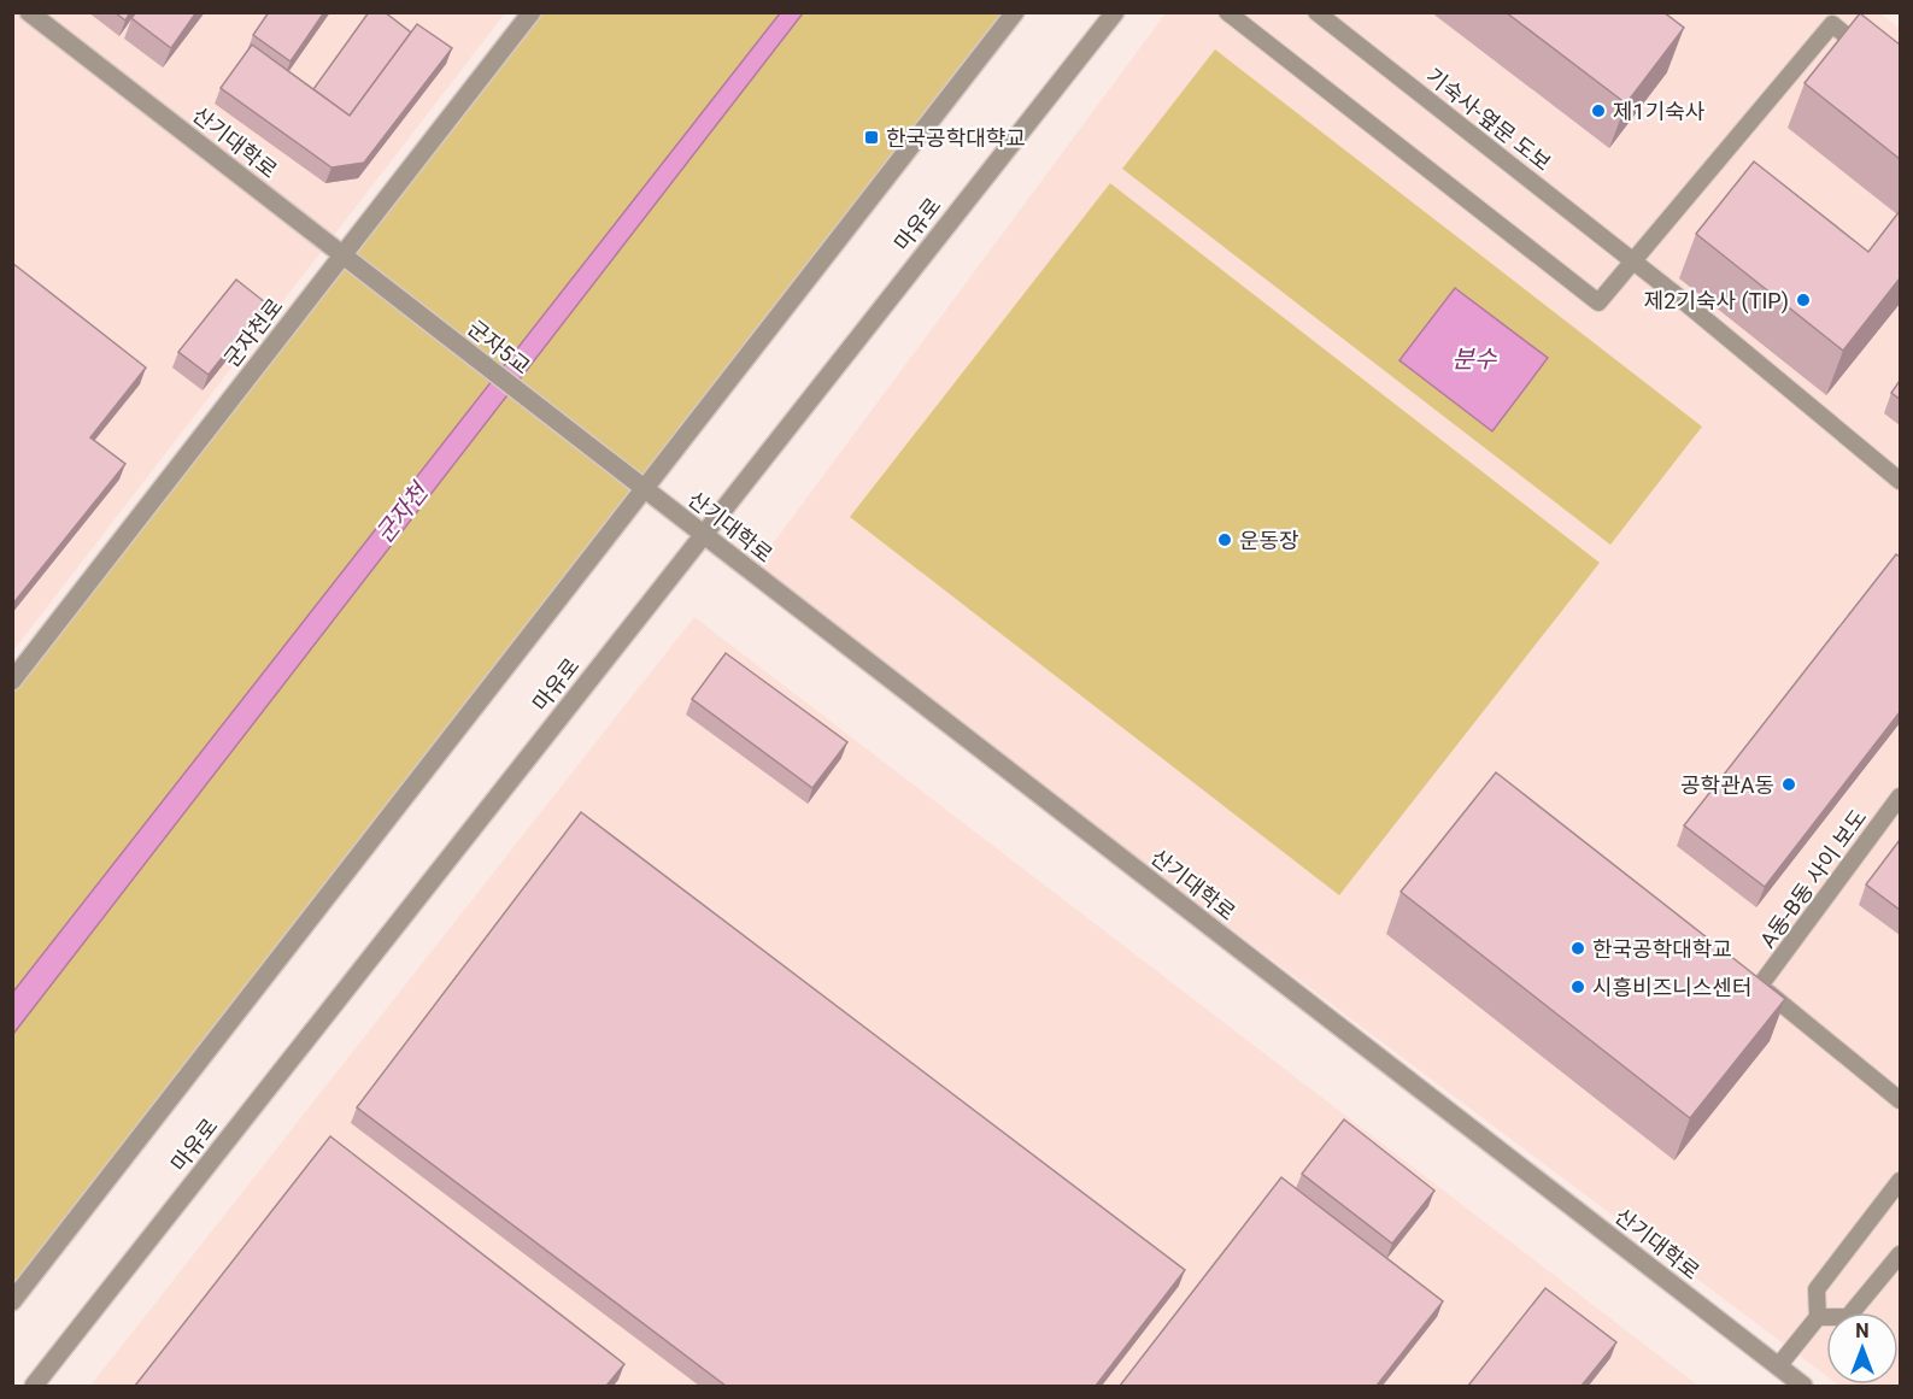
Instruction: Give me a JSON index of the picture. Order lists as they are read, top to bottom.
{
  "streets": {
    "street": [
      "산기대학로",
      "마유로",
      "군자천로",
      "군자5교"
    ],
    "lane": ["기숙사-옆문 도보", "A동-B동 사이 보도"]
  },
  "crossings": [
    ["산기대학로", "마유로"],
    ["산기대학로", "군자천로"],
    ["산기대학로", "군자5교"]
  ],
  "water": ["분수", "군자천"],
  "places": {
    "other": [
      "제1기숙사",
      "제2기숙사 (TIP)",
      "운동장",
      "공학관A동",
      "한국공학대학교",
      "시흥비즈니스센터"
    ],
    "transit": ["한국공학대햑교"]
  },
  "north": "top"
}
